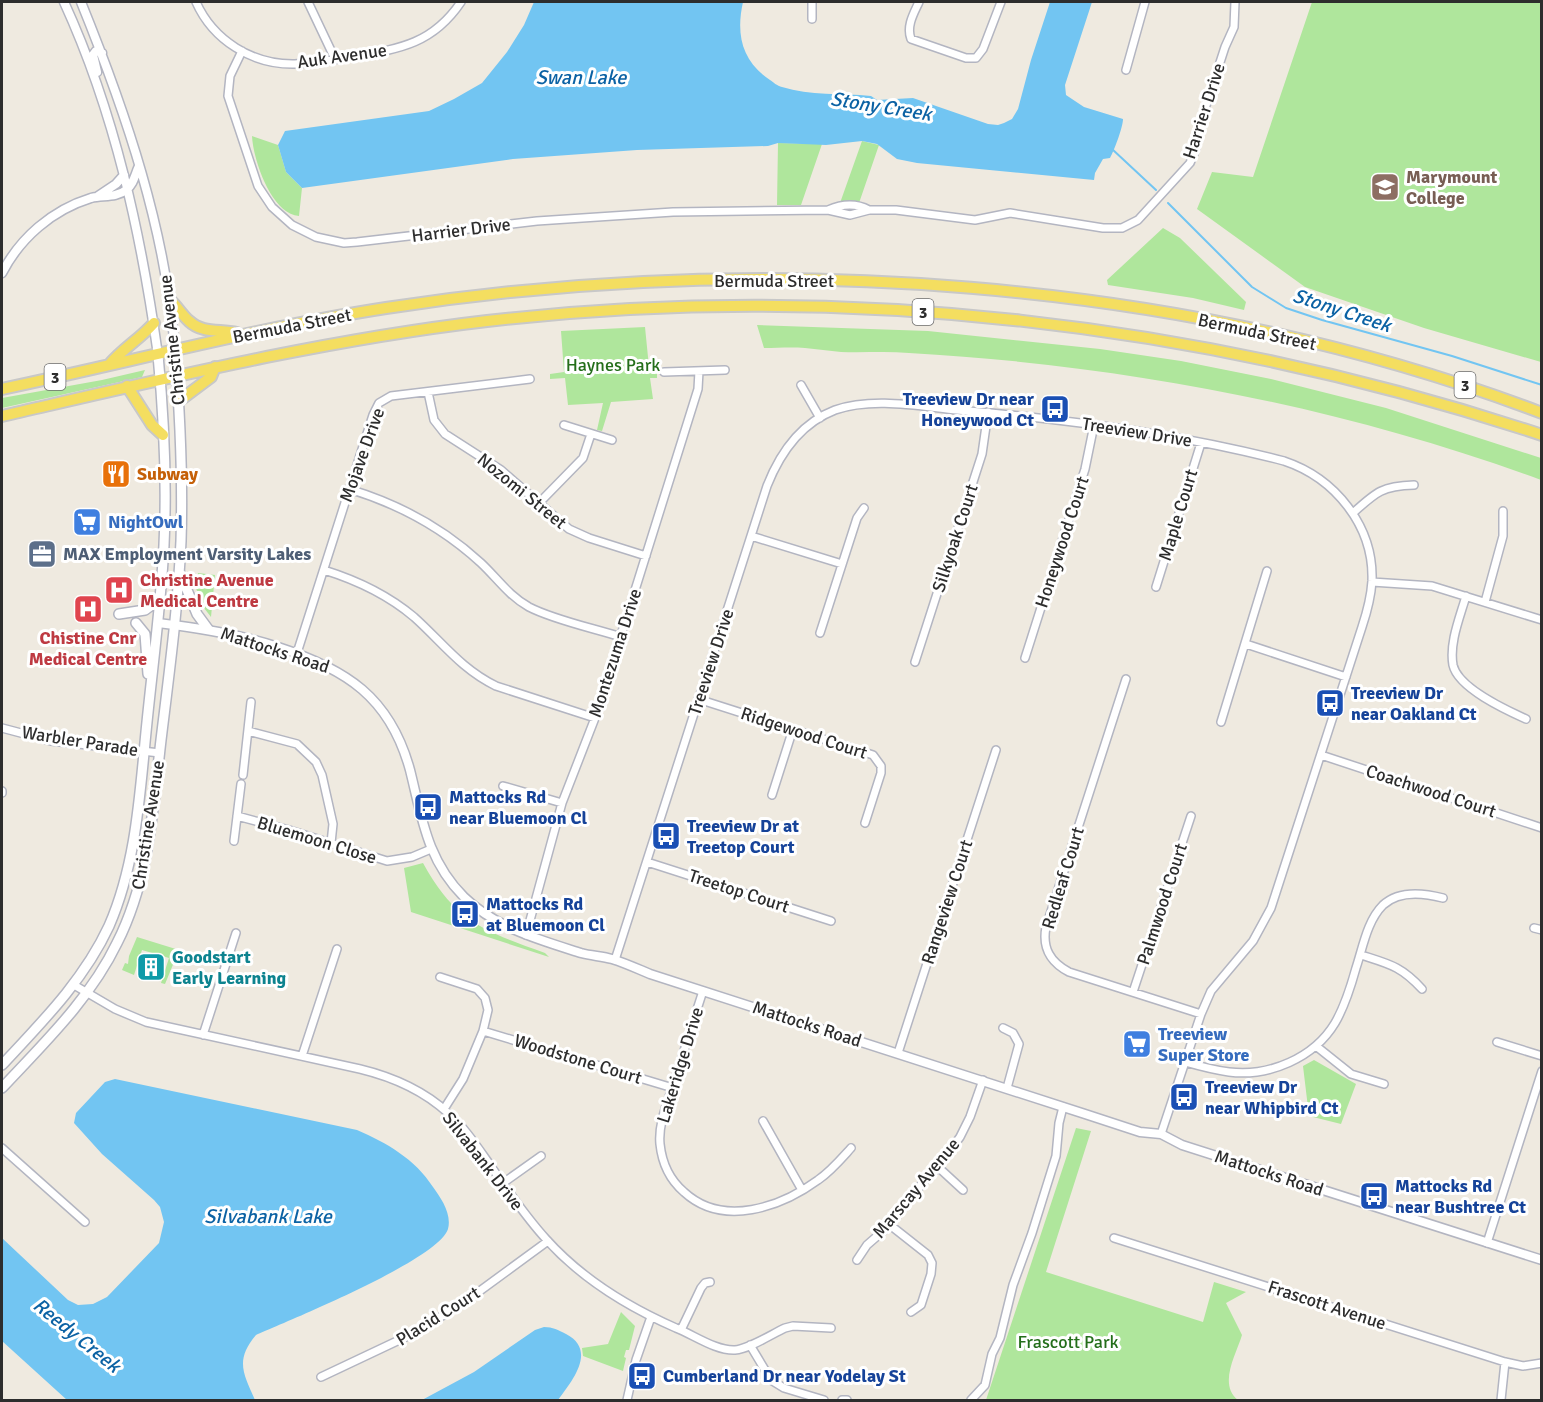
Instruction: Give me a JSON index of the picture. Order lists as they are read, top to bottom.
{
  "streets": {
    "main road": ["Bermuda Street", "3", "Christine Avenue"],
    "street": [
      "Auk Avenue",
      "Harrier Drive",
      "Treeview Drive",
      "Mojave Drive",
      "Nozomi Street",
      "Maple Court",
      "Silkyoak Court",
      "Honeywood Court",
      "Mattocks Road",
      "Montezuma Drive",
      "Ridgewood Court",
      "Warbler Parade",
      "Coachwood Court",
      "Bluemoon Close",
      "Redleaf Court",
      "Treetop Court",
      "Rangeview Court",
      "Palmwood Court",
      "Woodstone Court",
      "Lakeridge Drive",
      "Silvabank Drive",
      "Marscay Avenue",
      "Frascott Avenue",
      "Placid Court"
    ]
  },
  "crossings": [
    ["Auk Avenue", "Harrier Drive"],
    ["Bermuda Street", "Christine Avenue"],
    ["Christine Avenue", "Warbler Parade"],
    ["Christine Avenue", "Silvabank Drive"],
    ["Treeview Drive", "Maple Court"],
    ["Treeview Drive", "Silkyoak Court"],
    ["Treeview Drive", "Honeywood Court"],
    ["Treeview Drive", "Mattocks Road"],
    ["Treeview Drive", "Ridgewood Court"],
    ["Treeview Drive", "Coachwood Court"],
    ["Treeview Drive", "Redleaf Court"],
    ["Treeview Drive", "Treetop Court"],
    ["Mojave Drive", "Nozomi Street"],
    ["Mojave Drive", "Mattocks Road"],
    ["Nozomi Street", "Montezuma Drive"],
    ["Mattocks Road", "Montezuma Drive"],
    ["Mattocks Road", "Bluemoon Close"],
    ["Mattocks Road", "Rangeview Court"],
    ["Mattocks Road", "Lakeridge Drive"],
    ["Mattocks Road", "Marscay Avenue"],
    ["Redleaf Court", "Palmwood Court"],
    ["Woodstone Court", "Lakeridge Drive"],
    ["Silvabank Drive", "Placid Court"]
  ],
  "water": [
    "Swan Lake",
    "Stony Creek",
    "Silvabank Lake",
    "Reedy Creek"
  ],
  "parks": ["Haynes Park", "Frascott Park"],
  "places": {
    "school or university": ["Marymount College"],
    "bus stop": [
      "Treeview Dr near Honeywood Ct",
      "Treeview Dr near Oakland Ct",
      "Mattocks Rd near Bluemoon Cl",
      "Treeview Dr at Treetop Court",
      "Mattocks Rd at Bluemoon Cl",
      "Treeview Dr near Whipbird Ct",
      "Mattocks Rd near Bushtree Ct",
      "Cumberland Dr near Yodelay St"
    ],
    "restaurant": ["Subway"],
    "supermarket": ["NightOwl", "Treeview Super Store"],
    "office": ["MAX Employment Varsity Lakes"],
    "hospital": ["Christine Avenue Medical Centre", "Chistine Cnr Medical Centre"],
    "building": ["Goodstart Early Learning"]
  }
}
